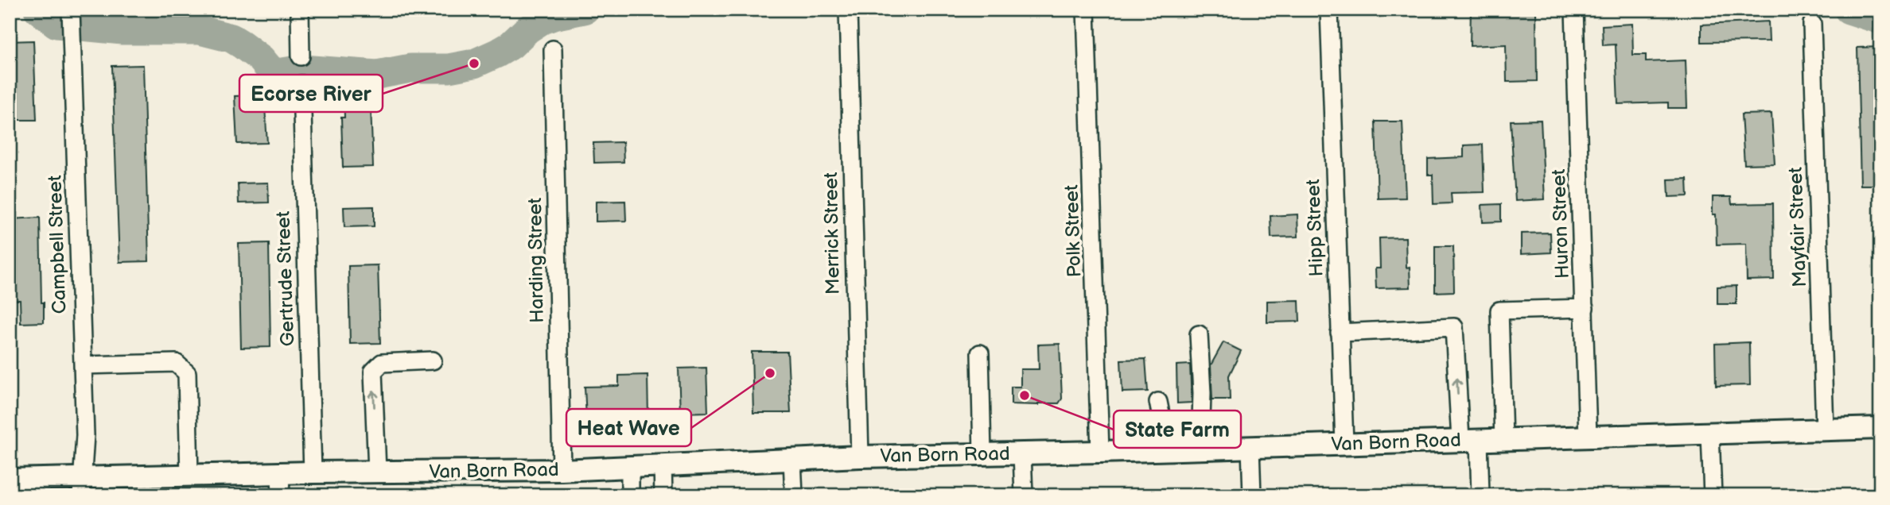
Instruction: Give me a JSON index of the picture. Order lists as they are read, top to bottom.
{
  "streets": {
    "main road": ["Van Born Road"],
    "street": [
      "Huron Street",
      "Mayfair Street",
      "Hipp Street",
      "Polk Street",
      "Merrick Street",
      "Campbell Street",
      "Harding Street",
      "Gertrude Street"
    ]
  },
  "crossings": [
    ["Huron Street", "Van Born Road"],
    ["Mayfair Street", "Van Born Road"],
    ["Hipp Street", "Van Born Road"],
    ["Polk Street", "Van Born Road"],
    ["Merrick Street", "Van Born Road"],
    ["Campbell Street", "Van Born Road"],
    ["Harding Street", "Van Born Road"],
    ["Gertrude Street", "Van Born Road"]
  ],
  "places": ["Ecorse River", "Heat Wave", "State Farm"]
}
